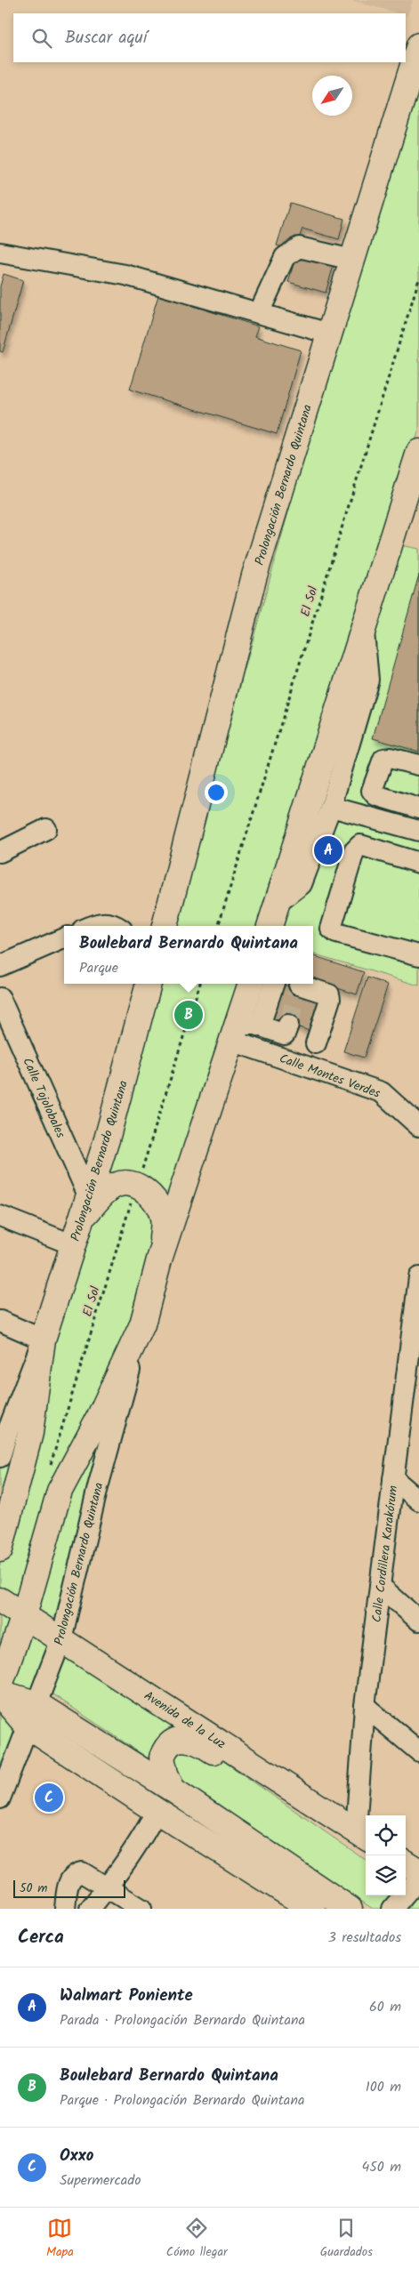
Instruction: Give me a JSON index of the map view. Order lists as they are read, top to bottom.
{
  "streets": {
    "main road": ["Prolongación Bernardo Quintana", "Avenida de la Luz"],
    "street": ["Calle Montes Verdes", "Calle Tojolobales", "Calle Cordillera Karakórum"],
    "path": ["El Sol"]
  },
  "crossings": [
    ["Prolongación Bernardo Quintana", "Calle Montes Verdes"],
    ["Prolongación Bernardo Quintana", "Calle Tojolobales"],
    ["Prolongación Bernardo Quintana", "Avenida de la Luz"],
    ["Calle Cordillera Karakórum", "Avenida de la Luz"]
  ],
  "scale_bar": "50 m",
  "north": "bottom left",
  "page": {
    "search": "Buscar aquí",
    "pins": ["A", "B", "C"],
    "popup": ["Boulebard Bernardo Quintana", "Parque"],
    "scale": "50 m",
    "heading": ["Cerca", "3 resultados"],
    "list": [
      {
        "mark": "A",
        "name": "Walmart Poniente",
        "note": "Parada · Prolongación Bernardo Quintana",
        "value": "60 m"
      },
      {
        "mark": "B",
        "name": "Boulebard Bernardo Quintana",
        "note": "Parque · Prolongación Bernardo Quintana",
        "value": "100 m"
      },
      {
        "mark": "C",
        "name": "Oxxo",
        "note": "Supermercado",
        "value": "450 m"
      }
    ],
    "nav": ["Mapa", "Cómo llegar", "Guardados"]
  }
}
